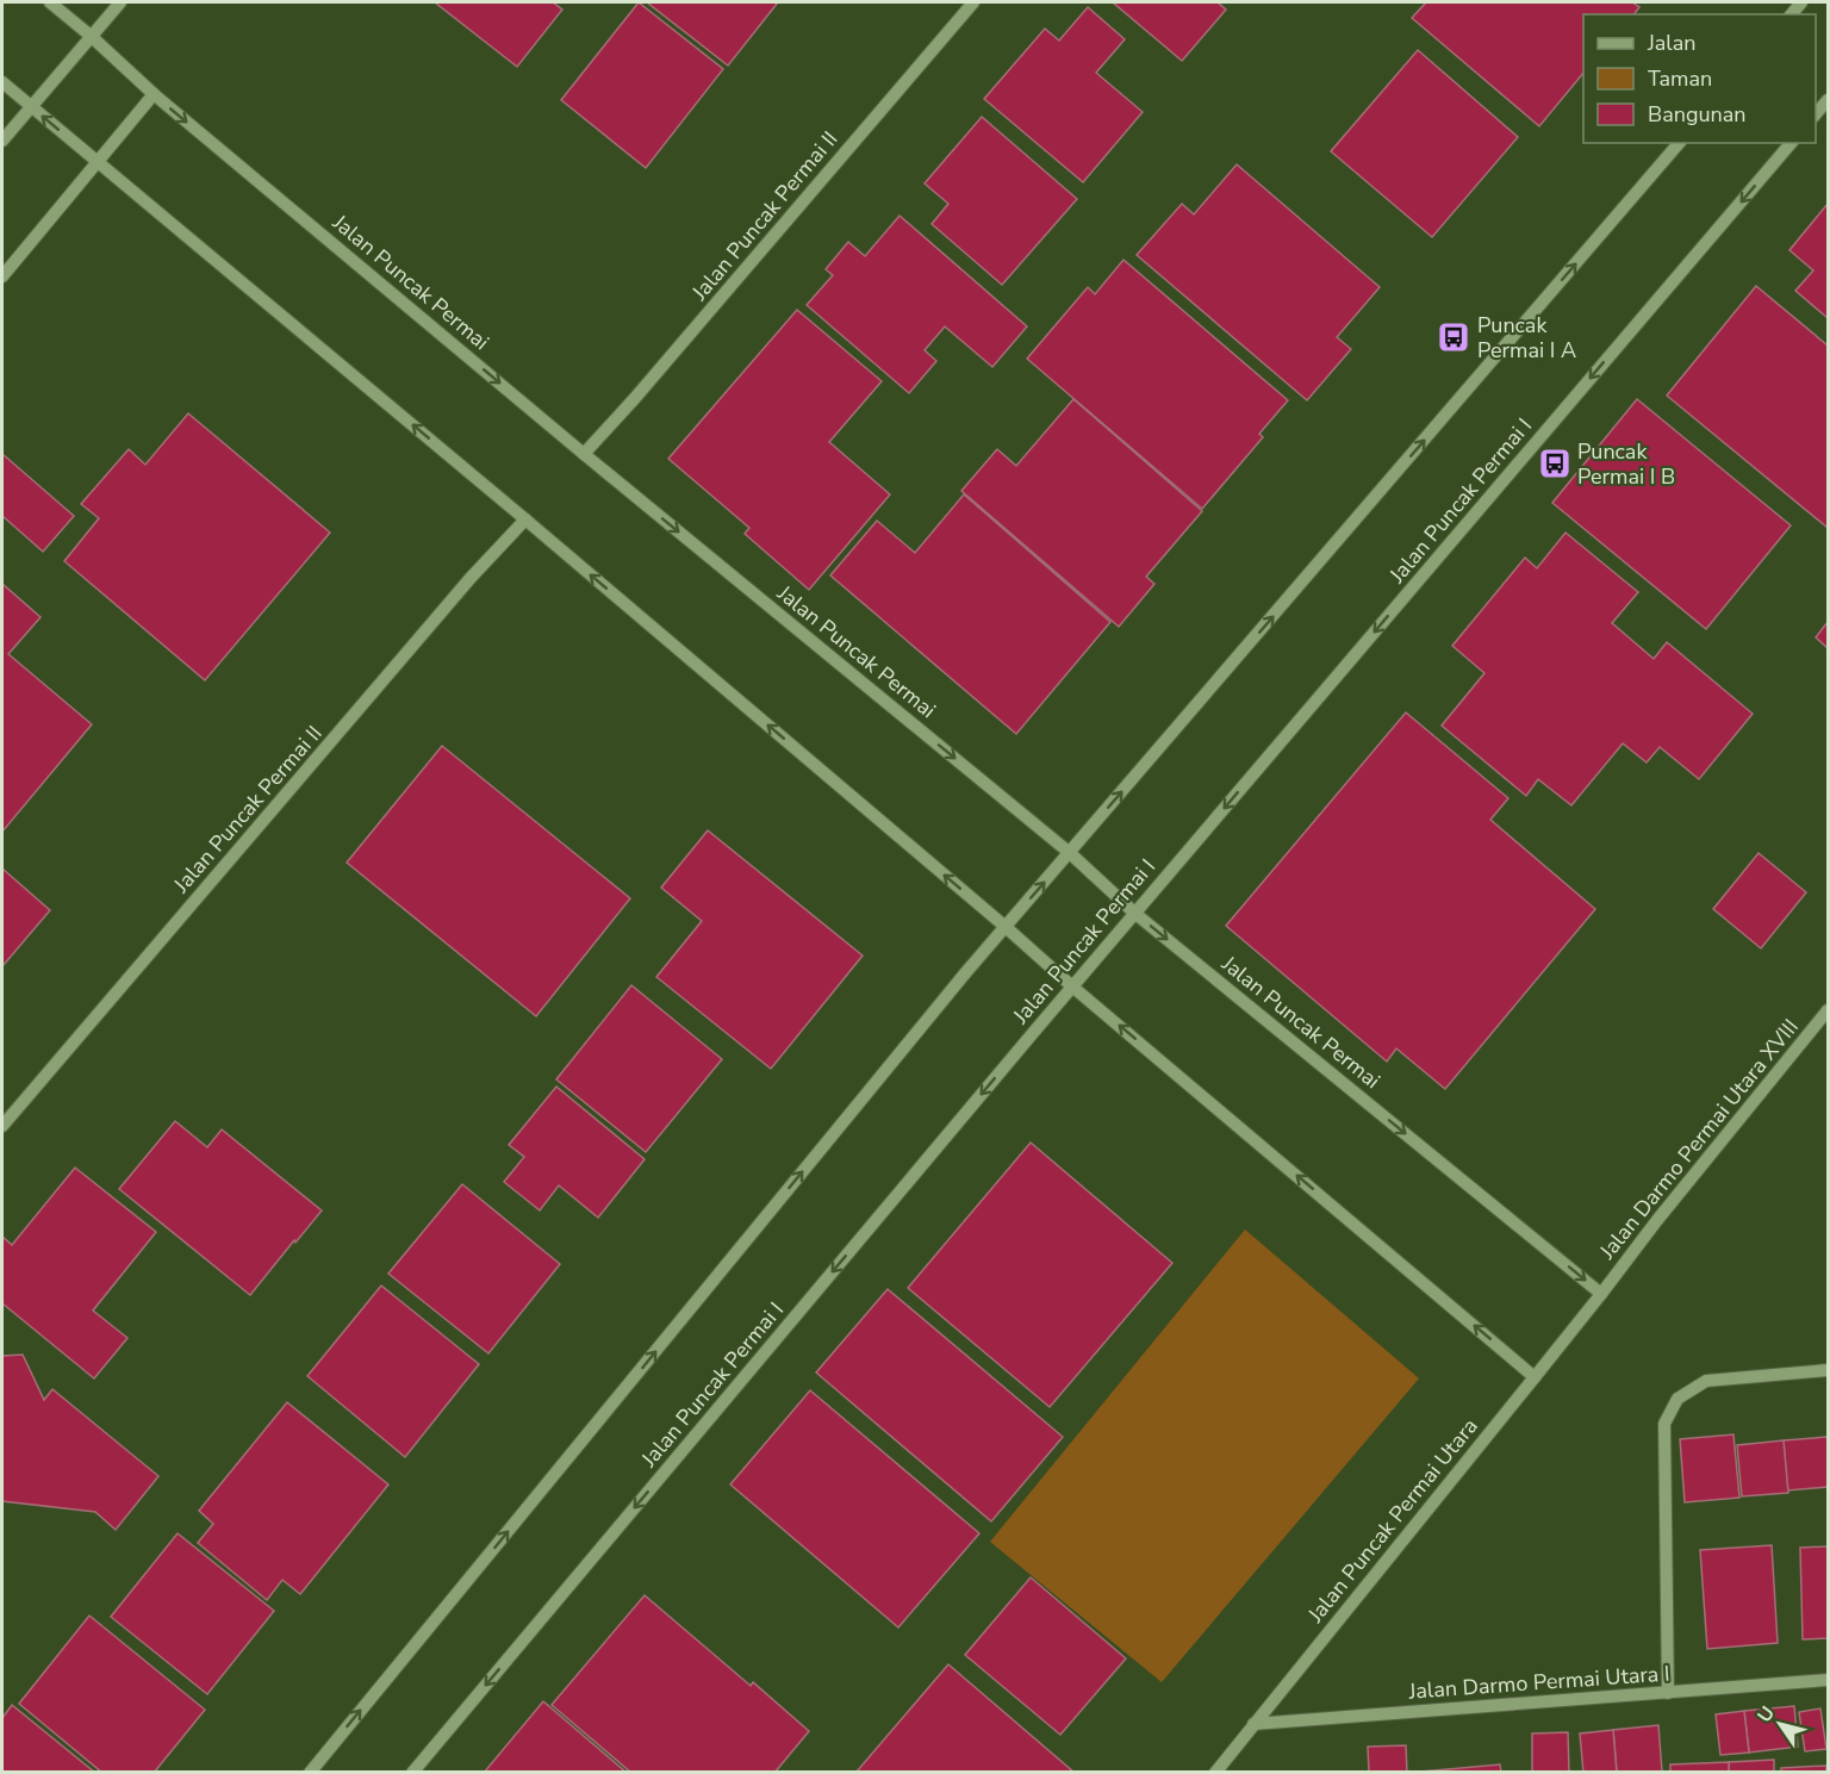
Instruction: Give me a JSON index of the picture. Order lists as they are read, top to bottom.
{
  "streets": {
    "street": [
      "Jalan Puncak Permai II",
      "Jalan Puncak Permai",
      "Jalan Puncak Permai I",
      "Jalan Darmo Permai Utara XVIII",
      "Jalan Puncak Permai Utara",
      "Jalan Darmo Permai Utara I"
    ]
  },
  "crossings": [
    ["Jalan Puncak Permai II", "Jalan Puncak Permai"],
    ["Jalan Puncak Permai", "Jalan Puncak Permai I"],
    ["Jalan Puncak Permai", "Jalan Darmo Permai Utara XVIII"],
    ["Jalan Puncak Permai", "Jalan Puncak Permai Utara"],
    ["Jalan Darmo Permai Utara XVIII", "Jalan Puncak Permai Utara"],
    ["Jalan Puncak Permai Utara", "Jalan Darmo Permai Utara I"]
  ],
  "places": {
    "bus stop": ["Puncak Permai I A", "Puncak Permai I B"]
  },
  "legend": ["Jalan", "Taman", "Bangunan"],
  "north": "top left"
}
